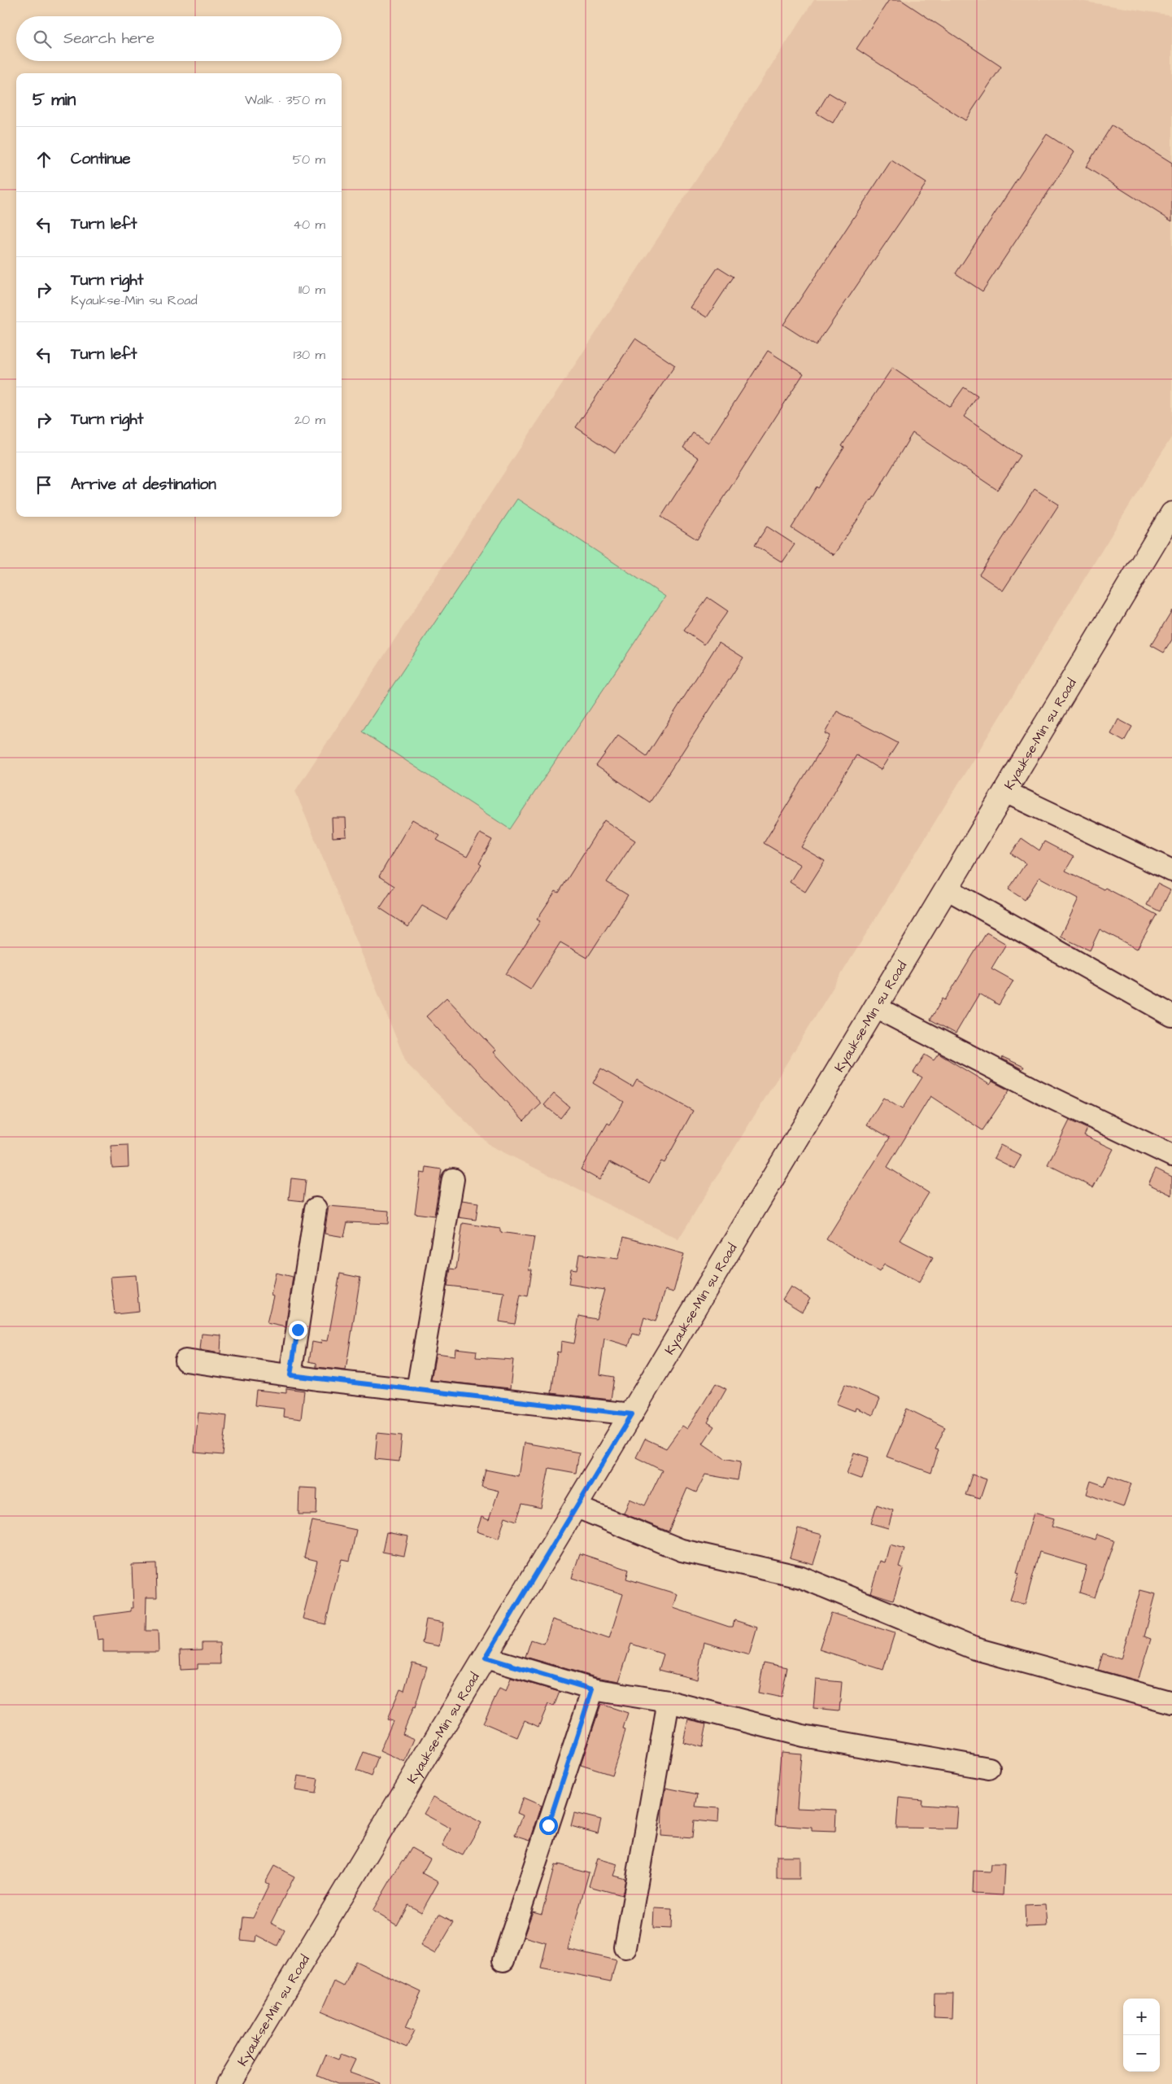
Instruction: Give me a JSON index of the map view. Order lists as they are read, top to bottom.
{
  "streets": {
    "street": ["Kyaukse-Min su Road"]
  },
  "page": {
    "search": "Search here",
    "heading": ["5 min", "Walk · 350 m"],
    "list": [
      ["Continue", "50 m"],
      ["Turn left", "40 m"],
      ["Turn right", "Kyaukse-Min su Road", "110 m"],
      ["Turn left", "130 m"],
      ["Turn right", "20 m"],
      "Arrive at destination"
    ],
    "map_buttons": ["+", "−"]
  }
}
